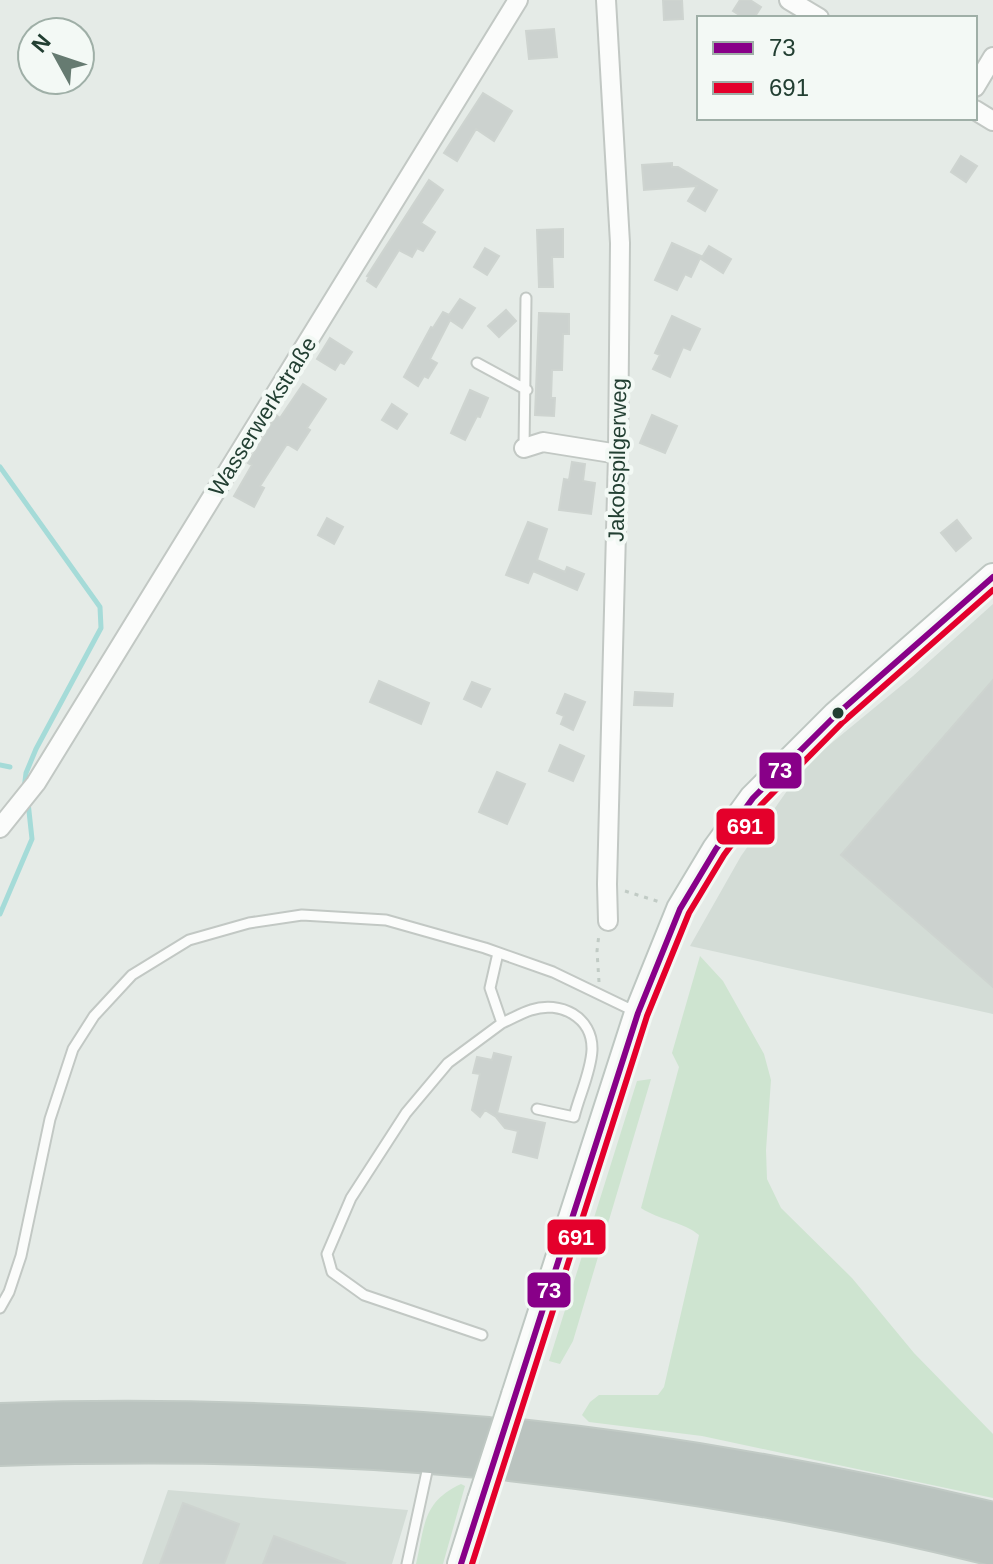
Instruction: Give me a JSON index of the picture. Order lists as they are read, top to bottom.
{
  "streets": {
    "street": ["Wasserwerkstraße", "Jakobspilgerweg"]
  },
  "lines": ["transit line 73", "transit line 691"],
  "legend": ["73", "691"],
  "north": "top left"
}
